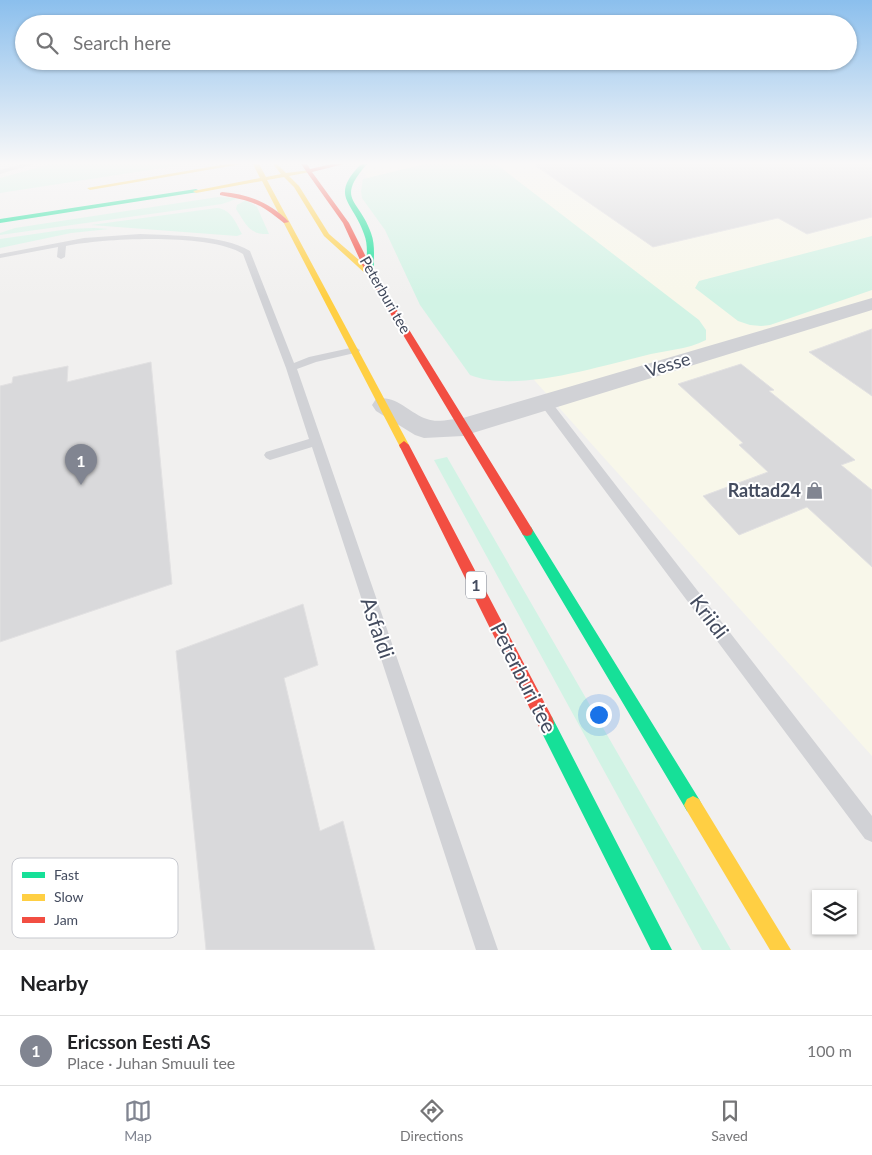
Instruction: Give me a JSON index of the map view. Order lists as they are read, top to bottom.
{
  "streets": {
    "main road": ["Peterburi tee", "1"],
    "street": ["Vesse"],
    "lane": ["Kriidi", "Asfaldi"]
  },
  "crossings": [
    ["Peterburi tee", "Vesse"],
    ["Vesse", "Kriidi"]
  ],
  "places": {
    "shop": ["Rattad24"]
  },
  "legend": ["Fast", "Slow", "Jam"],
  "page": {
    "search": "Search here",
    "pins": "1",
    "heading": "Nearby",
    "list": [
      {
        "mark": "1",
        "name": "Ericsson Eesti AS",
        "note": "Place · Juhan Smuuli tee",
        "value": "100 m"
      }
    ],
    "nav": ["Map", "Directions", "Saved"]
  }
}
